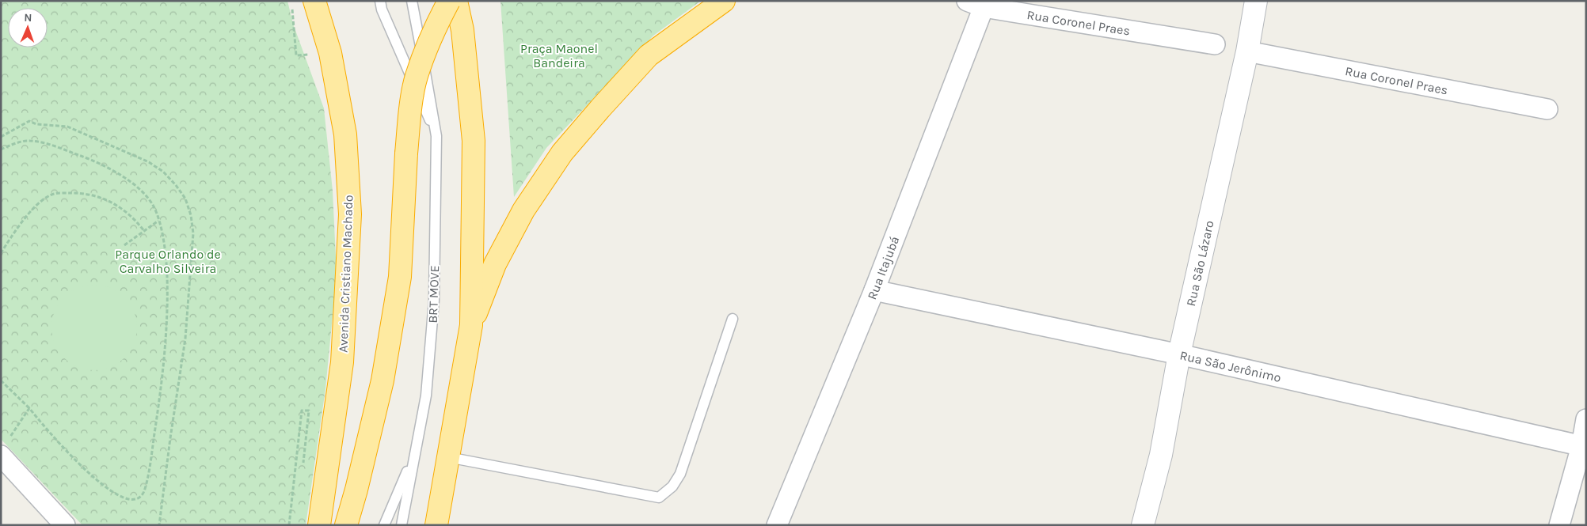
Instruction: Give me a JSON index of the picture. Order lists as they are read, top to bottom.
{
  "streets": {
    "highway": ["Avenida Cristiano Machado"],
    "street": [
      "Rua Coronel Praes",
      "Rua São Lázaro",
      "Rua Itajubá",
      "Rua São Jerônimo"
    ],
    "lane": ["BRT MOVE"]
  },
  "crossings": [
    ["Rua Coronel Praes", "Rua São Lázaro"],
    ["Rua Coronel Praes", "Rua Itajubá"],
    ["Rua São Lázaro", "Rua São Jerônimo"],
    ["Rua Itajubá", "Rua São Jerônimo"]
  ],
  "parks": ["Praça Maonel Bandeira", "Parque Orlando de Carvalho Silveira"],
  "north": "top"
}
